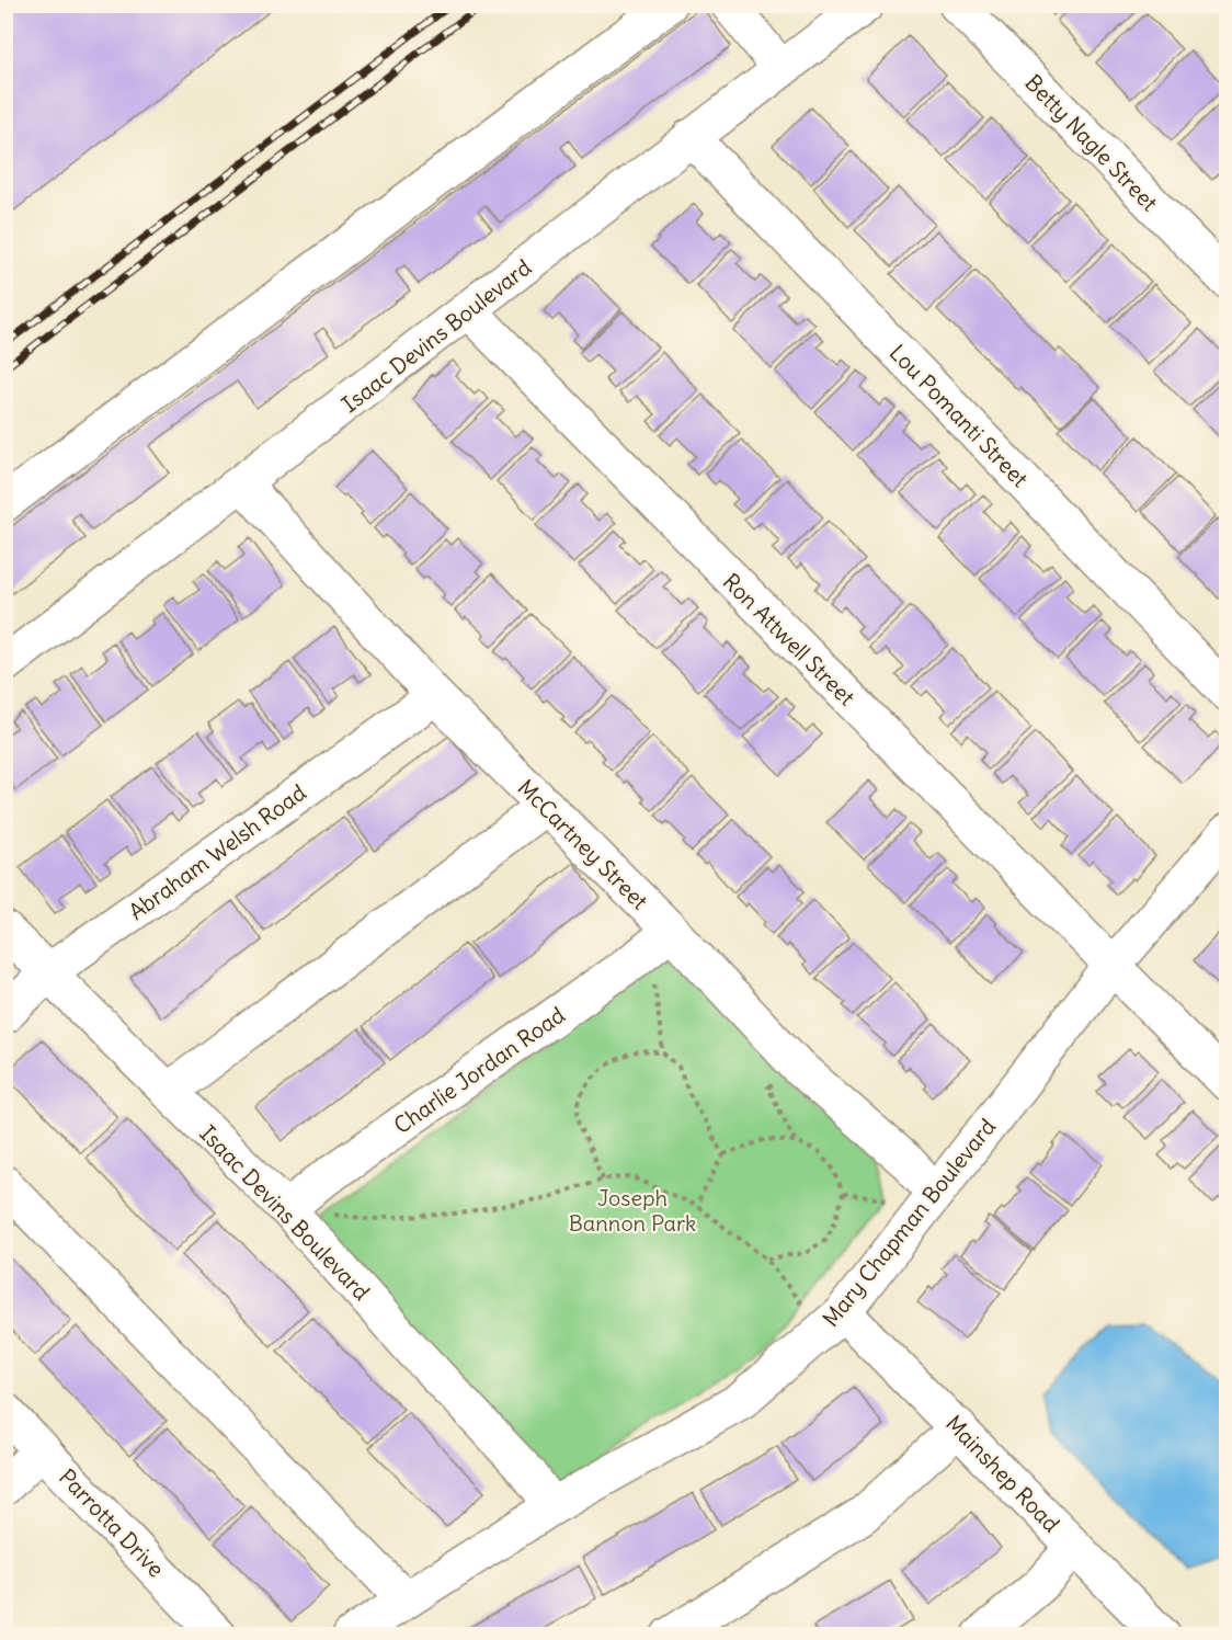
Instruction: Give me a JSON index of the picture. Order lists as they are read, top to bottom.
{
  "streets": {
    "street": [
      "Betty Nagle Street",
      "Isaac Devins Boulevard",
      "Lou Pomanti Street",
      "Ron Attwell Street",
      "McCartney Street",
      "Abraham Welsh Road",
      "Charlie Jordan Road",
      "Mary Chapman Boulevard",
      "Mainshep Road",
      "Parrotta Drive"
    ]
  },
  "crossings": [
    ["Isaac Devins Boulevard", "Lou Pomanti Street"],
    ["Isaac Devins Boulevard", "Ron Attwell Street"],
    ["Isaac Devins Boulevard", "McCartney Street"],
    ["Isaac Devins Boulevard", "Abraham Welsh Road"],
    ["Isaac Devins Boulevard", "Charlie Jordan Road"],
    ["Isaac Devins Boulevard", "Mary Chapman Boulevard"],
    ["Ron Attwell Street", "Mary Chapman Boulevard"],
    ["McCartney Street", "Abraham Welsh Road"],
    ["McCartney Street", "Charlie Jordan Road"],
    ["McCartney Street", "Mary Chapman Boulevard"],
    ["Mary Chapman Boulevard", "Mainshep Road"]
  ],
  "parks": ["Joseph Bannon Park"]
}
